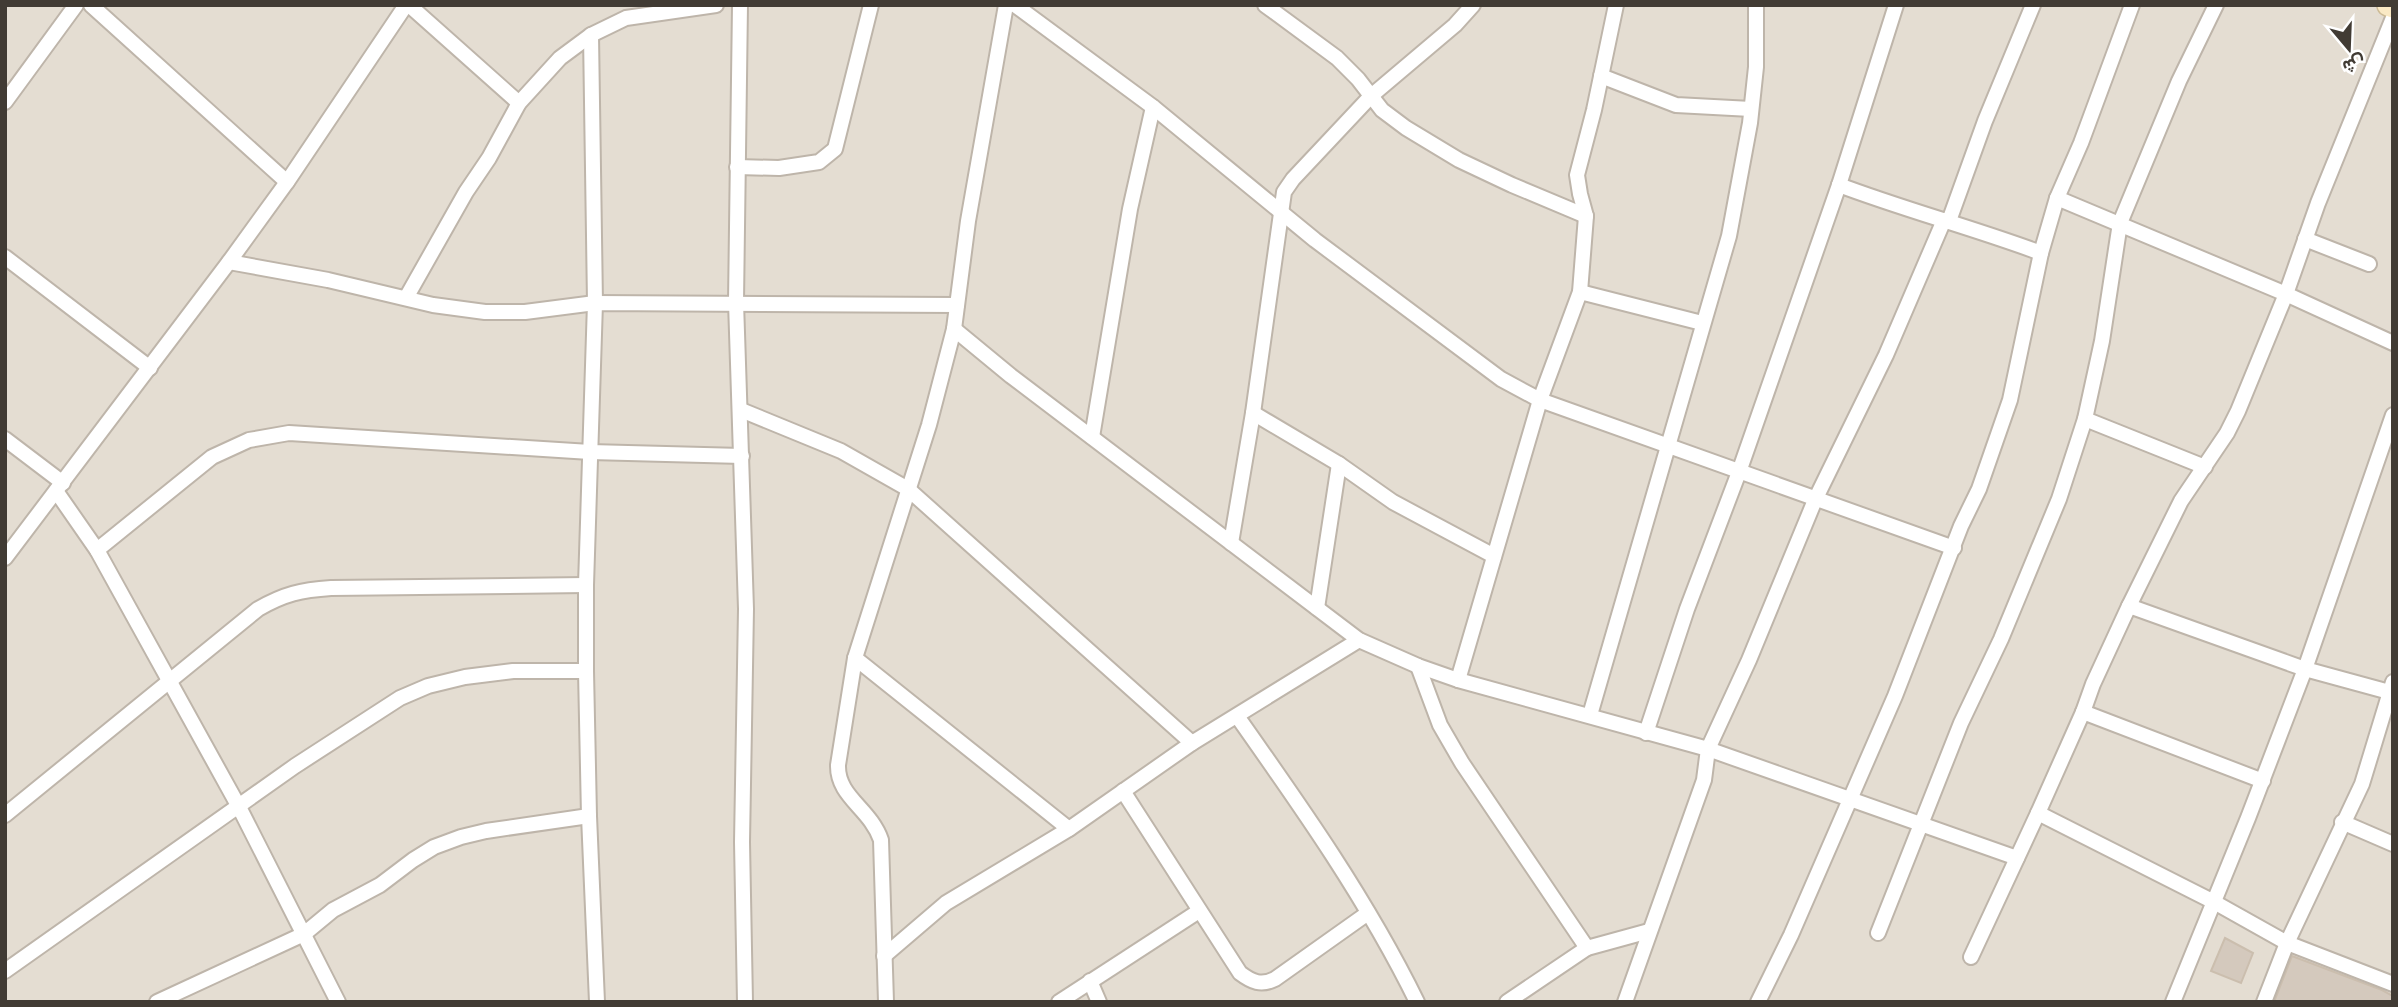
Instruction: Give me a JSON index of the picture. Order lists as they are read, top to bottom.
{
  "north": "bottom"
}
